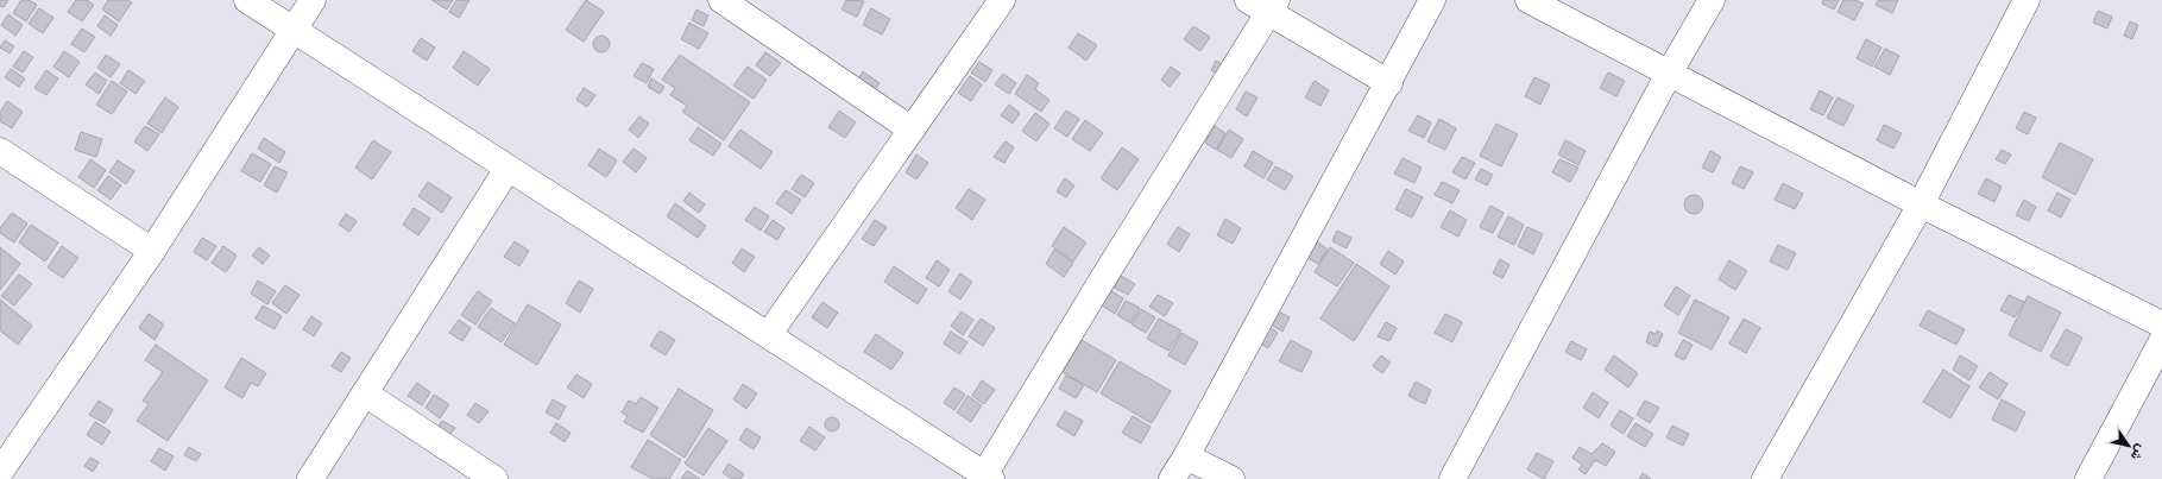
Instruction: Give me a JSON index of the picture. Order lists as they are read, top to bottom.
{
  "north": "bottom right"
}
